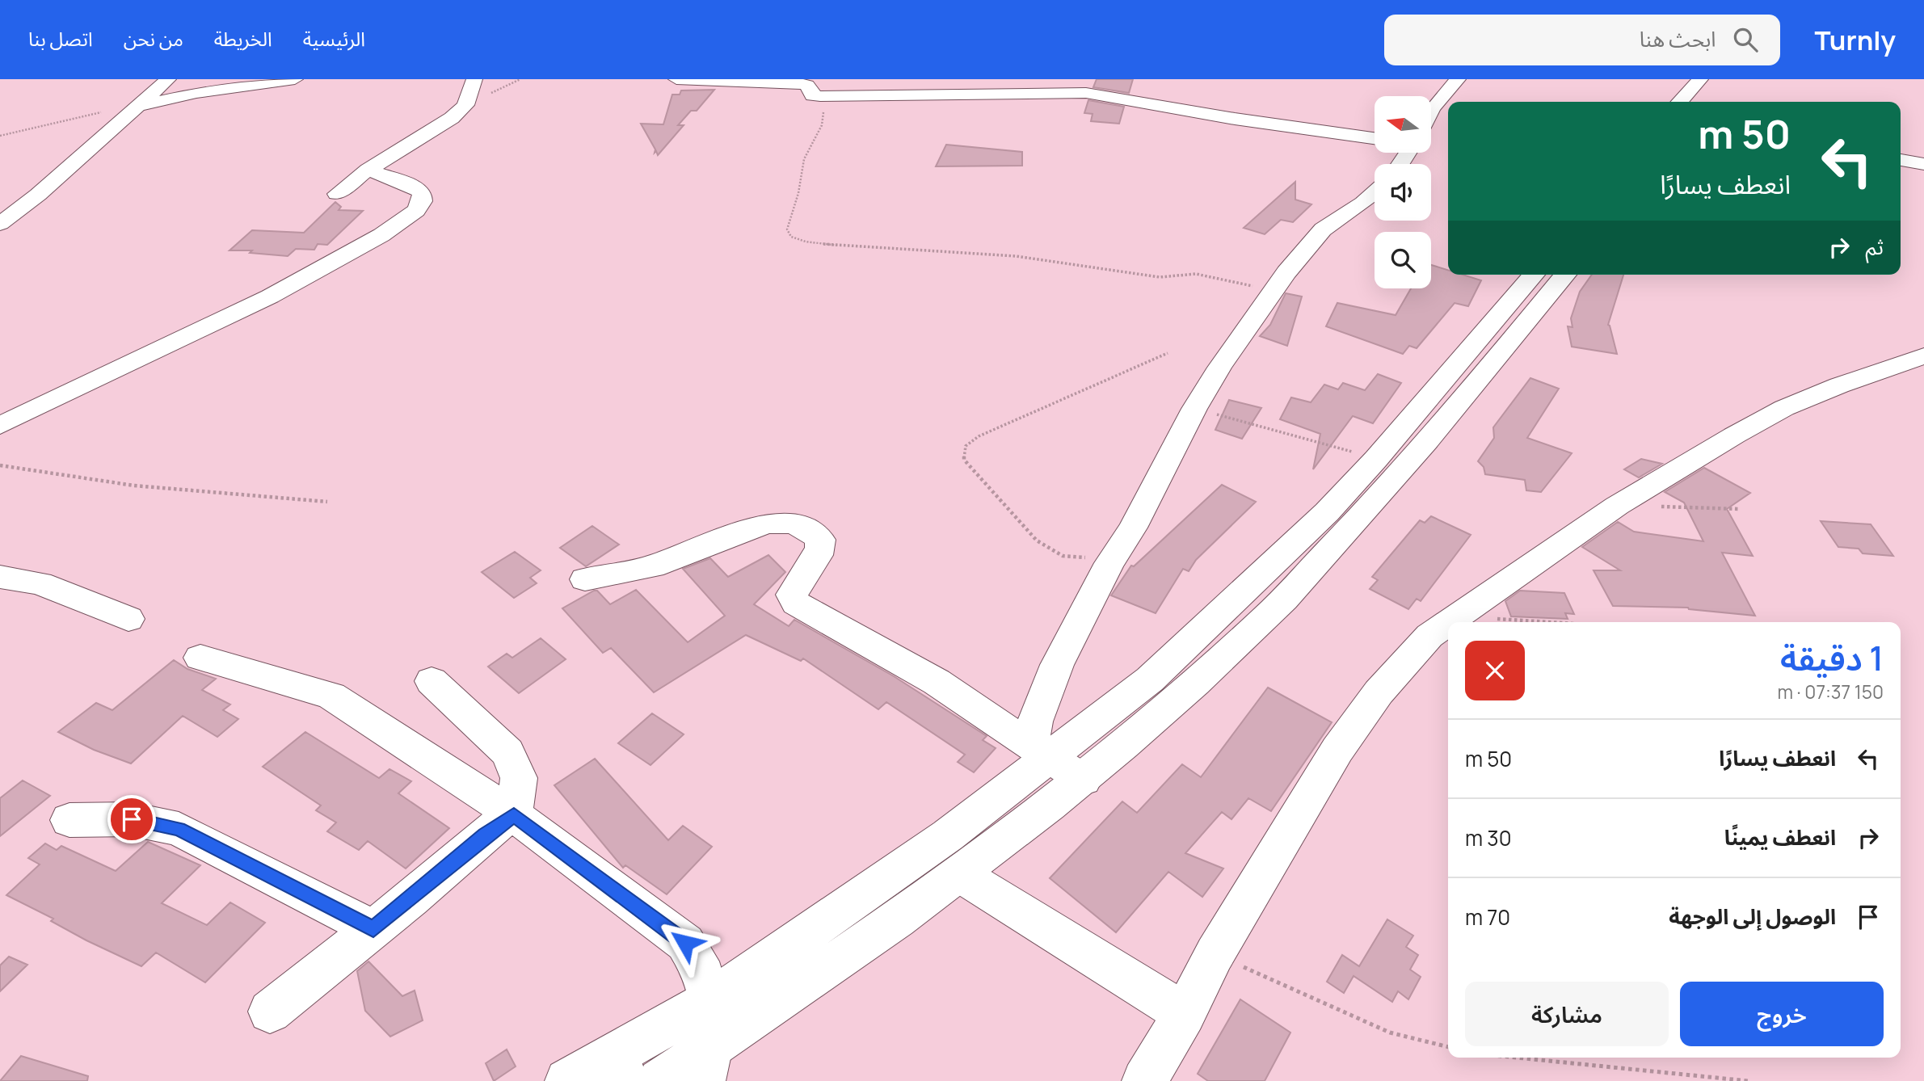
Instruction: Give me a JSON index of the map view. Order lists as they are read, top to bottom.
{
  "north": "left",
  "page": {
    "header": "Turnly",
    "search": "ابحث هنا",
    "nav": [
      "الرئيسية",
      "الخريطة",
      "من نحن",
      "اتصل بنا"
    ],
    "turn": ["50 m", "انعطف يسارًا"],
    "then": "ثم",
    "heading": ["1 دقيقة", "150 m · 07:37"],
    "list": [
      {
        "name": "انعطف يسارًا",
        "value": "50 m"
      },
      {
        "name": "انعطف يمينًا",
        "value": "30 m"
      },
      {
        "name": "الوصول إلى الوجهة",
        "value": "70 m"
      }
    ],
    "buttons": ["خروج", "مشاركة"]
  }
}
